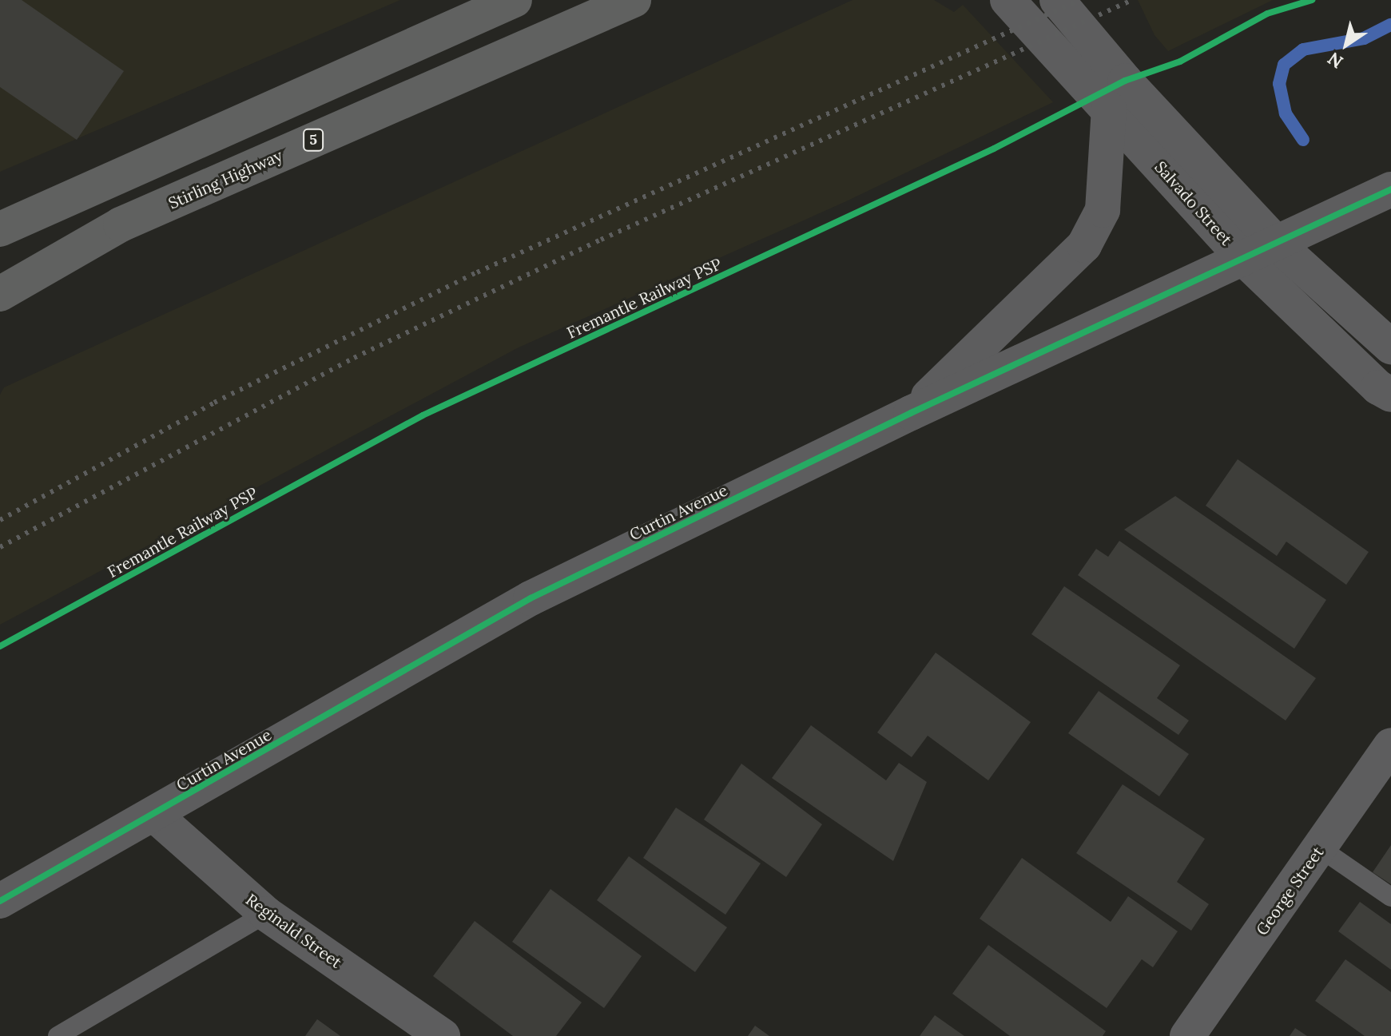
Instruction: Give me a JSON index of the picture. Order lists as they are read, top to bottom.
{
  "streets": {
    "highway": ["5", "Stirling Highway"],
    "main road": [
      "Salvado Street",
      "Curtin Avenue",
      "George Street",
      "Reginald Street"
    ],
    "cycle path": ["Fremantle Railway PSP"]
  },
  "crossings": [
    ["Salvado Street", "Curtin Avenue"],
    ["Curtin Avenue", "Reginald Street"]
  ],
  "north": "bottom left"
}
